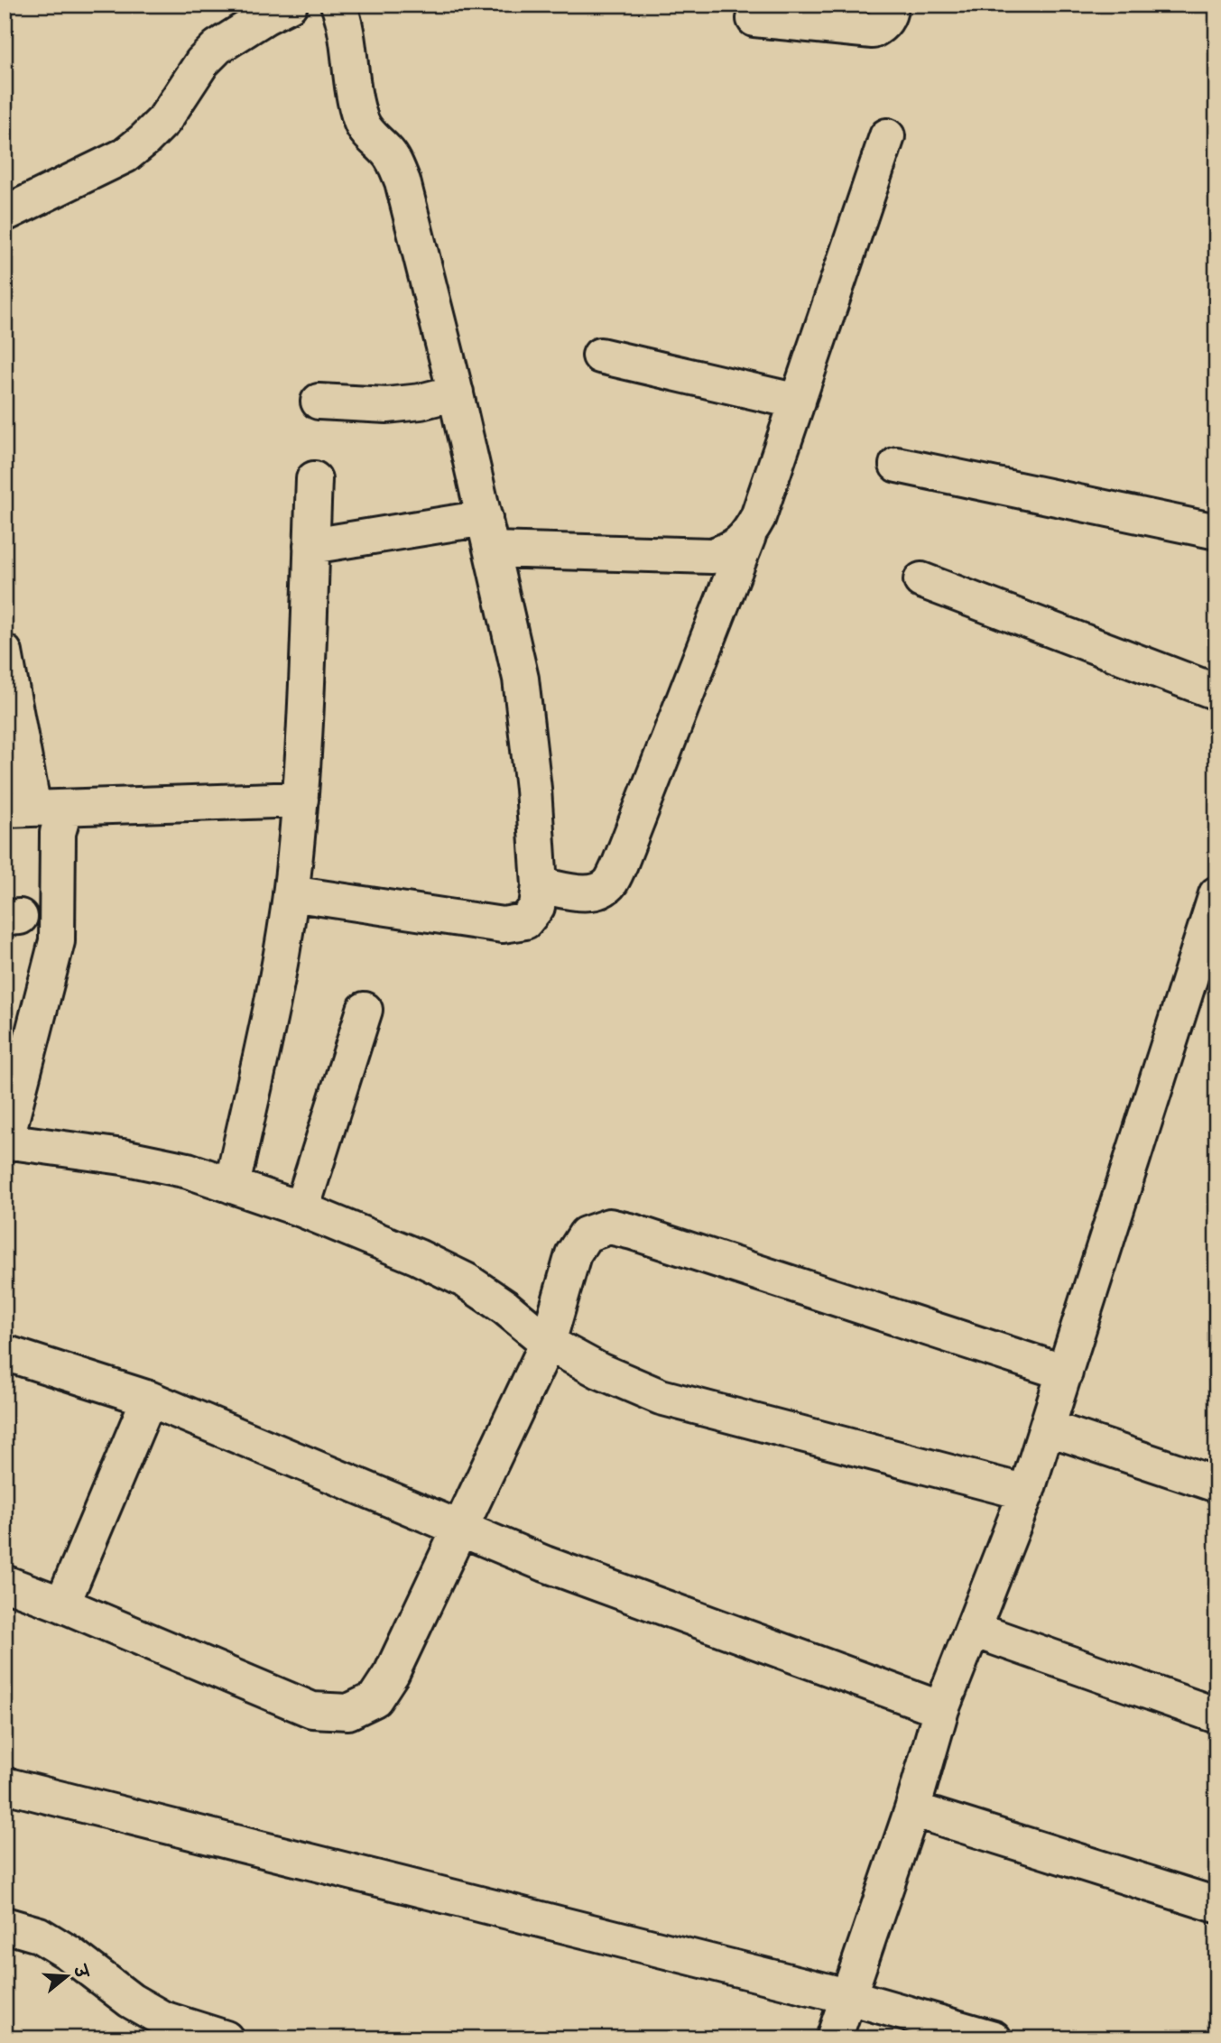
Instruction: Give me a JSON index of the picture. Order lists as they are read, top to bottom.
{
  "north": "right"
}
